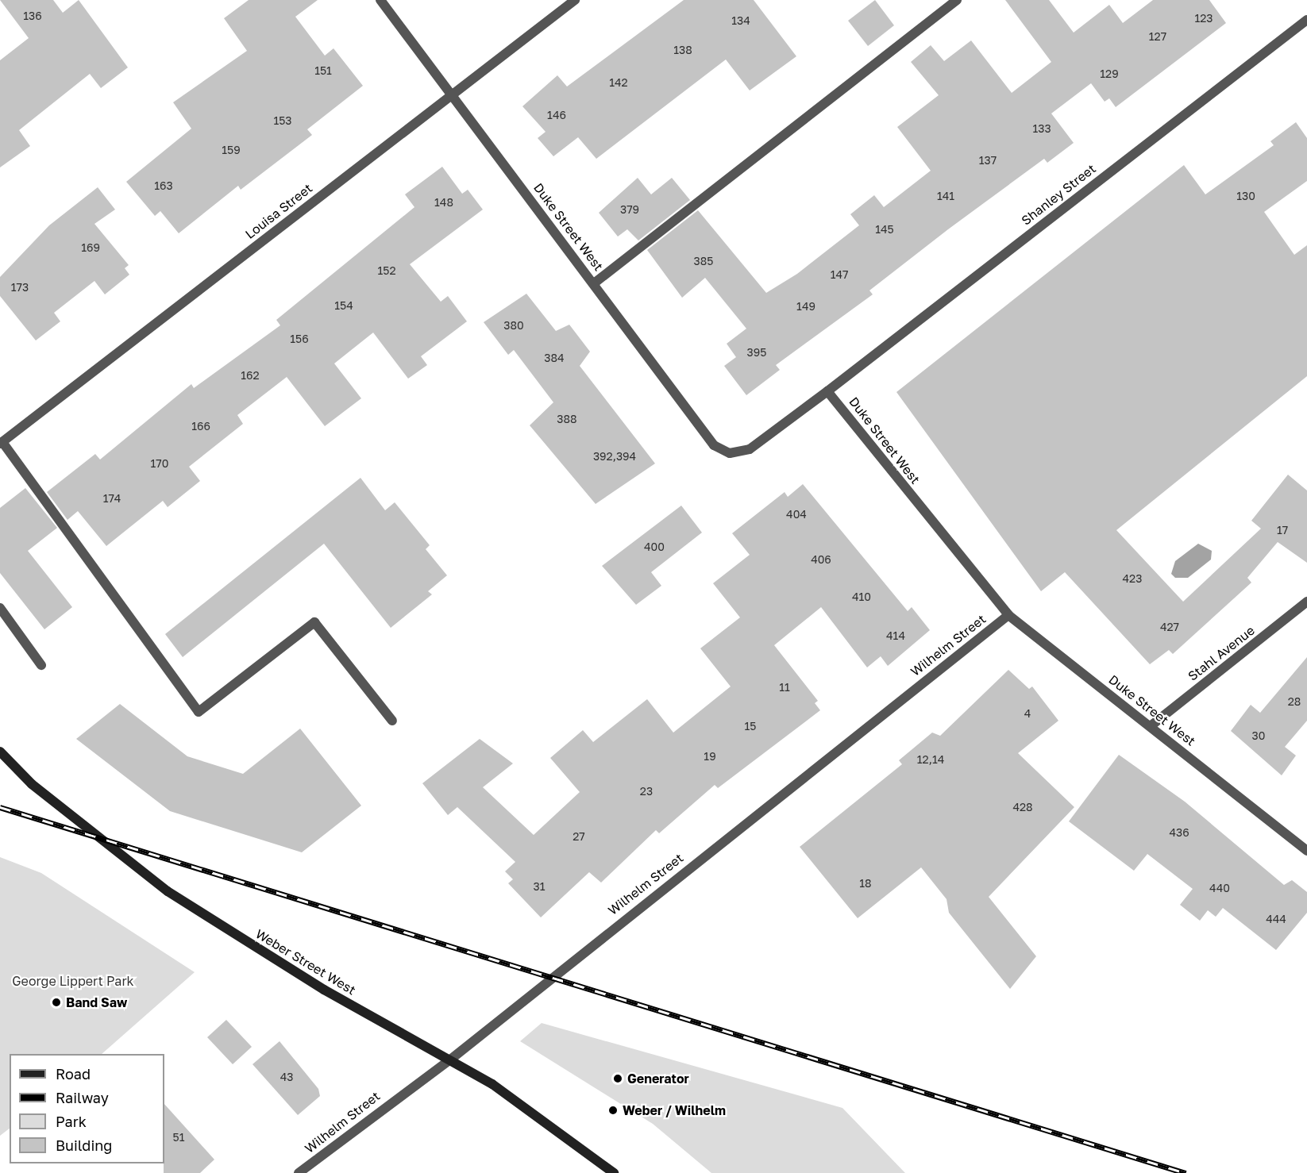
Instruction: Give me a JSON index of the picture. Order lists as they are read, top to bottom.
{
  "streets": {
    "main road": ["Weber Street West"],
    "street": [
      "Shanley Street",
      "Louisa Street",
      "Duke Street West",
      "Wilhelm Street",
      "Stahl Avenue"
    ]
  },
  "crossings": [
    ["Shanley Street", "Duke Street West"],
    ["Louisa Street", "Duke Street West"],
    ["Duke Street West", "Wilhelm Street"],
    ["Duke Street West", "Stahl Avenue"],
    ["Wilhelm Street", "Weber Street West"]
  ],
  "parks": ["George Lippert Park"],
  "places": ["Band Saw", "Generator", "Weber / Wilhelm"],
  "house_numbers": [
    "136",
    "123",
    "134",
    "127",
    "138",
    "151",
    "129",
    "142",
    "146",
    "153",
    "133",
    "159",
    "137",
    "163",
    "141",
    "130",
    "148",
    "379",
    "145",
    "169",
    "385",
    "152",
    "147",
    "173",
    "154",
    "149",
    "380",
    "156",
    "395",
    "384",
    "162",
    "388",
    "166",
    "392,394",
    "170",
    "174",
    "404",
    "17",
    "400",
    "406",
    "423",
    "410",
    "427",
    "414",
    "11",
    "28",
    "4",
    "15",
    "30",
    "19",
    "12,14",
    "23",
    "428",
    "436",
    "27",
    "18",
    "31",
    "440",
    "444",
    "43",
    "51"
  ],
  "legend": [
    "Road",
    "Railway",
    "Park",
    "Building"
  ]
}
